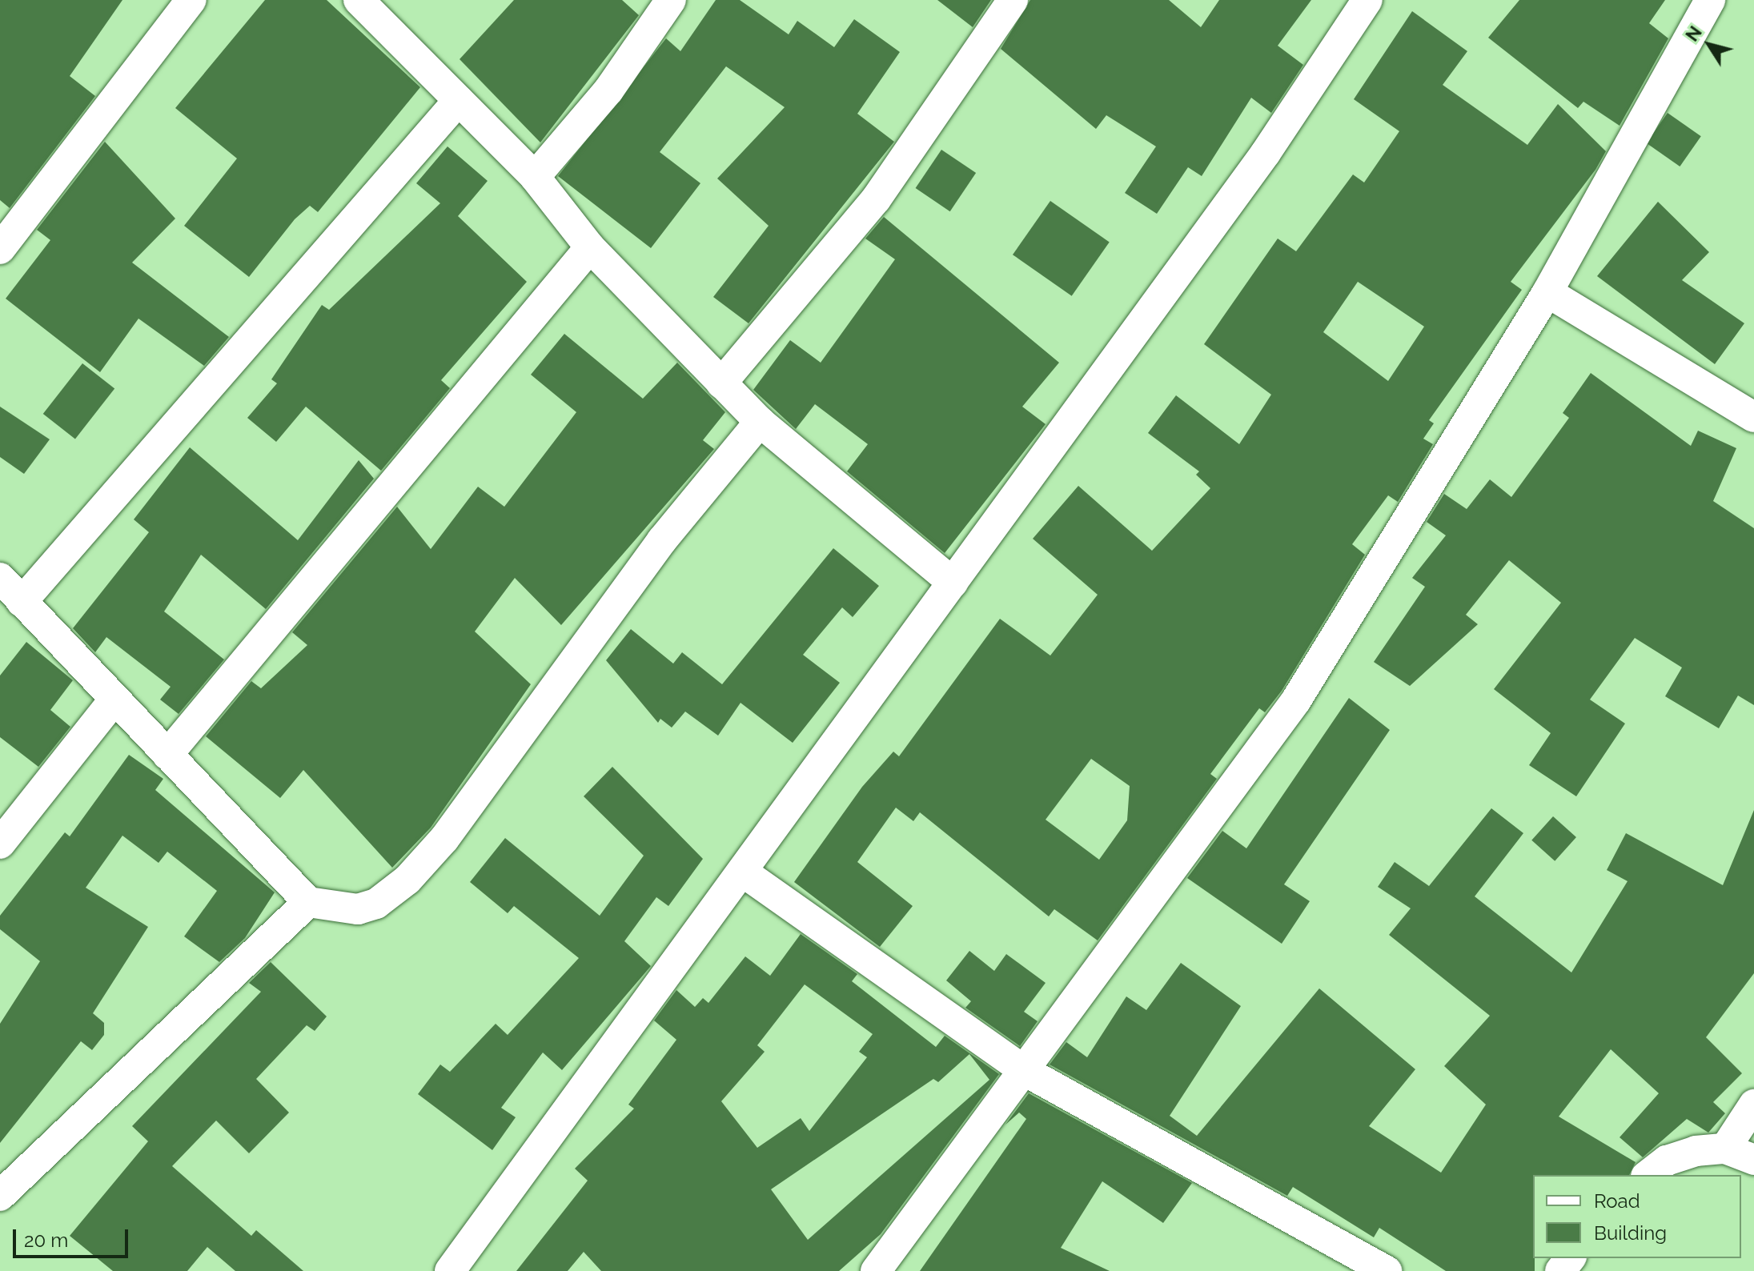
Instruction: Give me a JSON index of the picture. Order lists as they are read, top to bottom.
{
  "legend": ["Road", "Building"],
  "scale_bar": "20 m",
  "north": "top left"
}
